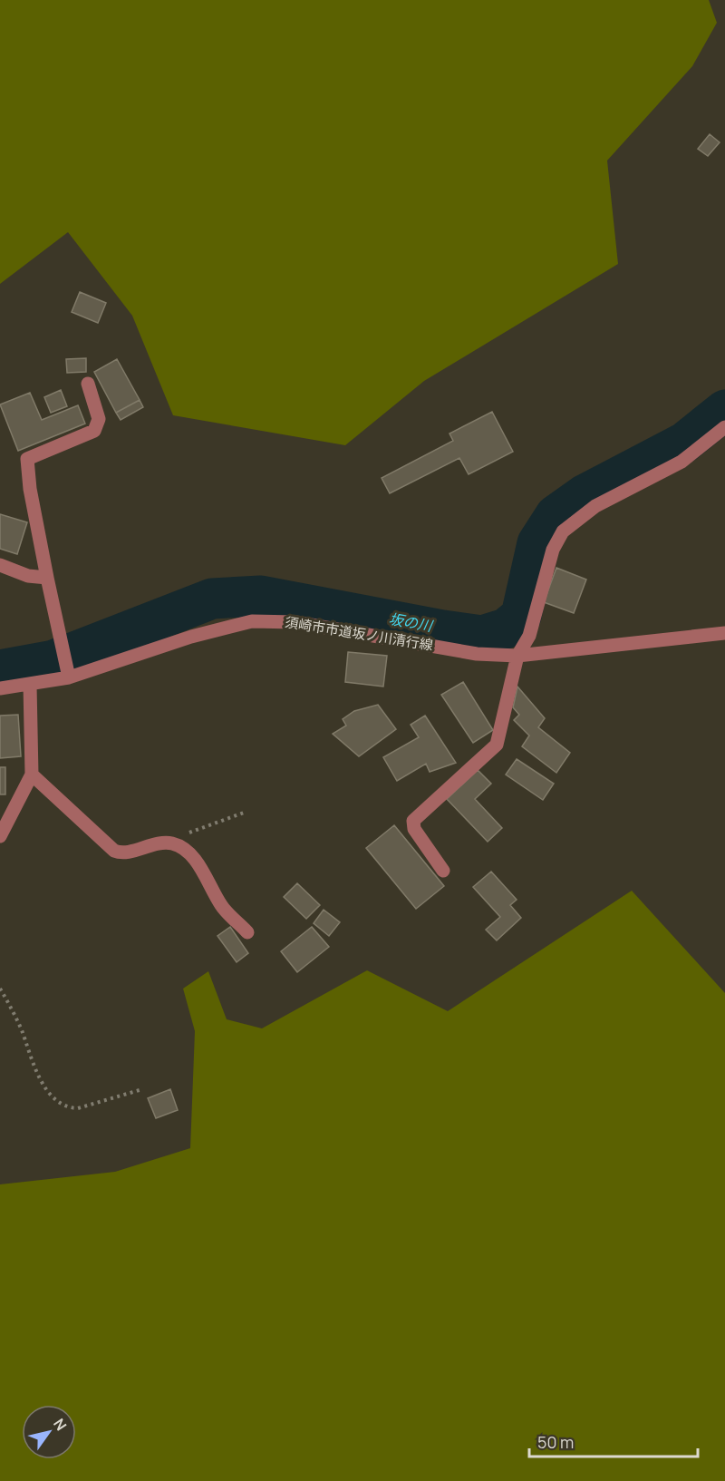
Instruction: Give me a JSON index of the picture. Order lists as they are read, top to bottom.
{
  "streets": {
    "street": ["須崎市市道坂ノ川清行線"]
  },
  "water": ["坂の川"],
  "scale_bar": "50 m",
  "north": "top right"
}
